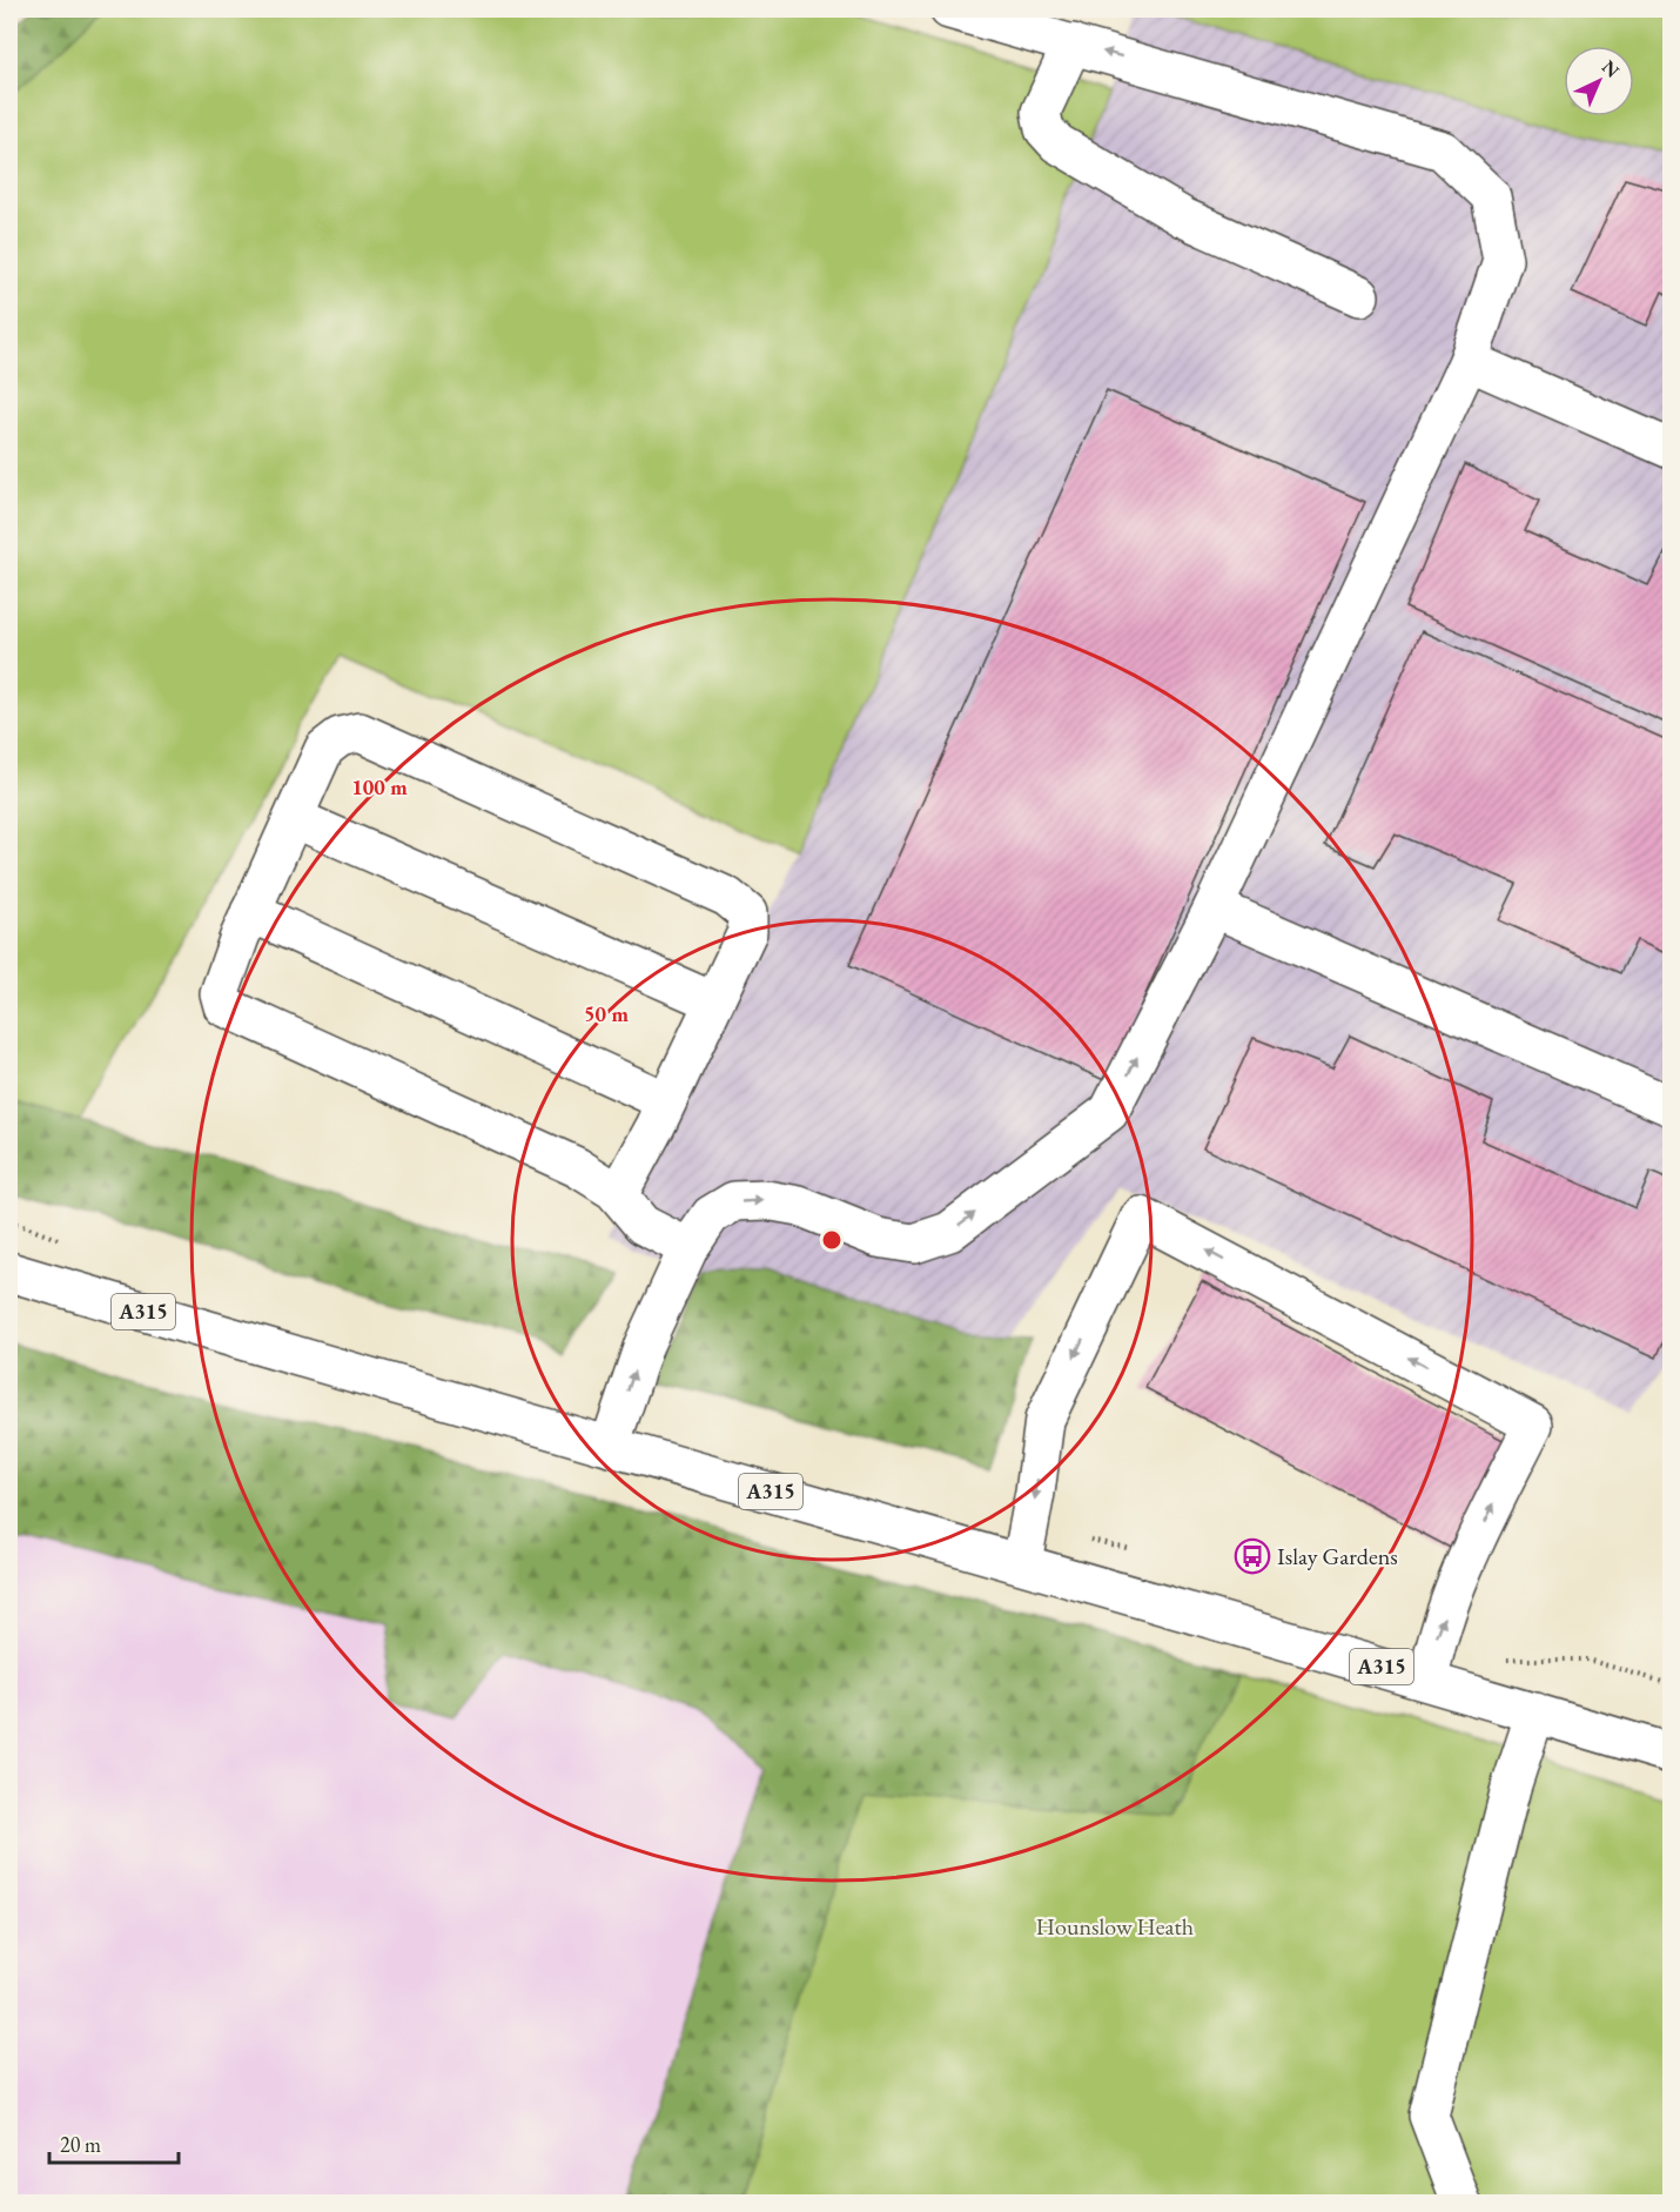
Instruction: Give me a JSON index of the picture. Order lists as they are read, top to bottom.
{
  "streets": {
    "main road": ["A315"]
  },
  "parks": ["Hounslow Heath"],
  "places": {
    "bus stop": ["Islay Gardens"]
  },
  "scale_bar": "20 m",
  "north": "top right",
  "rings": ["100 m", "50 m"]
}
